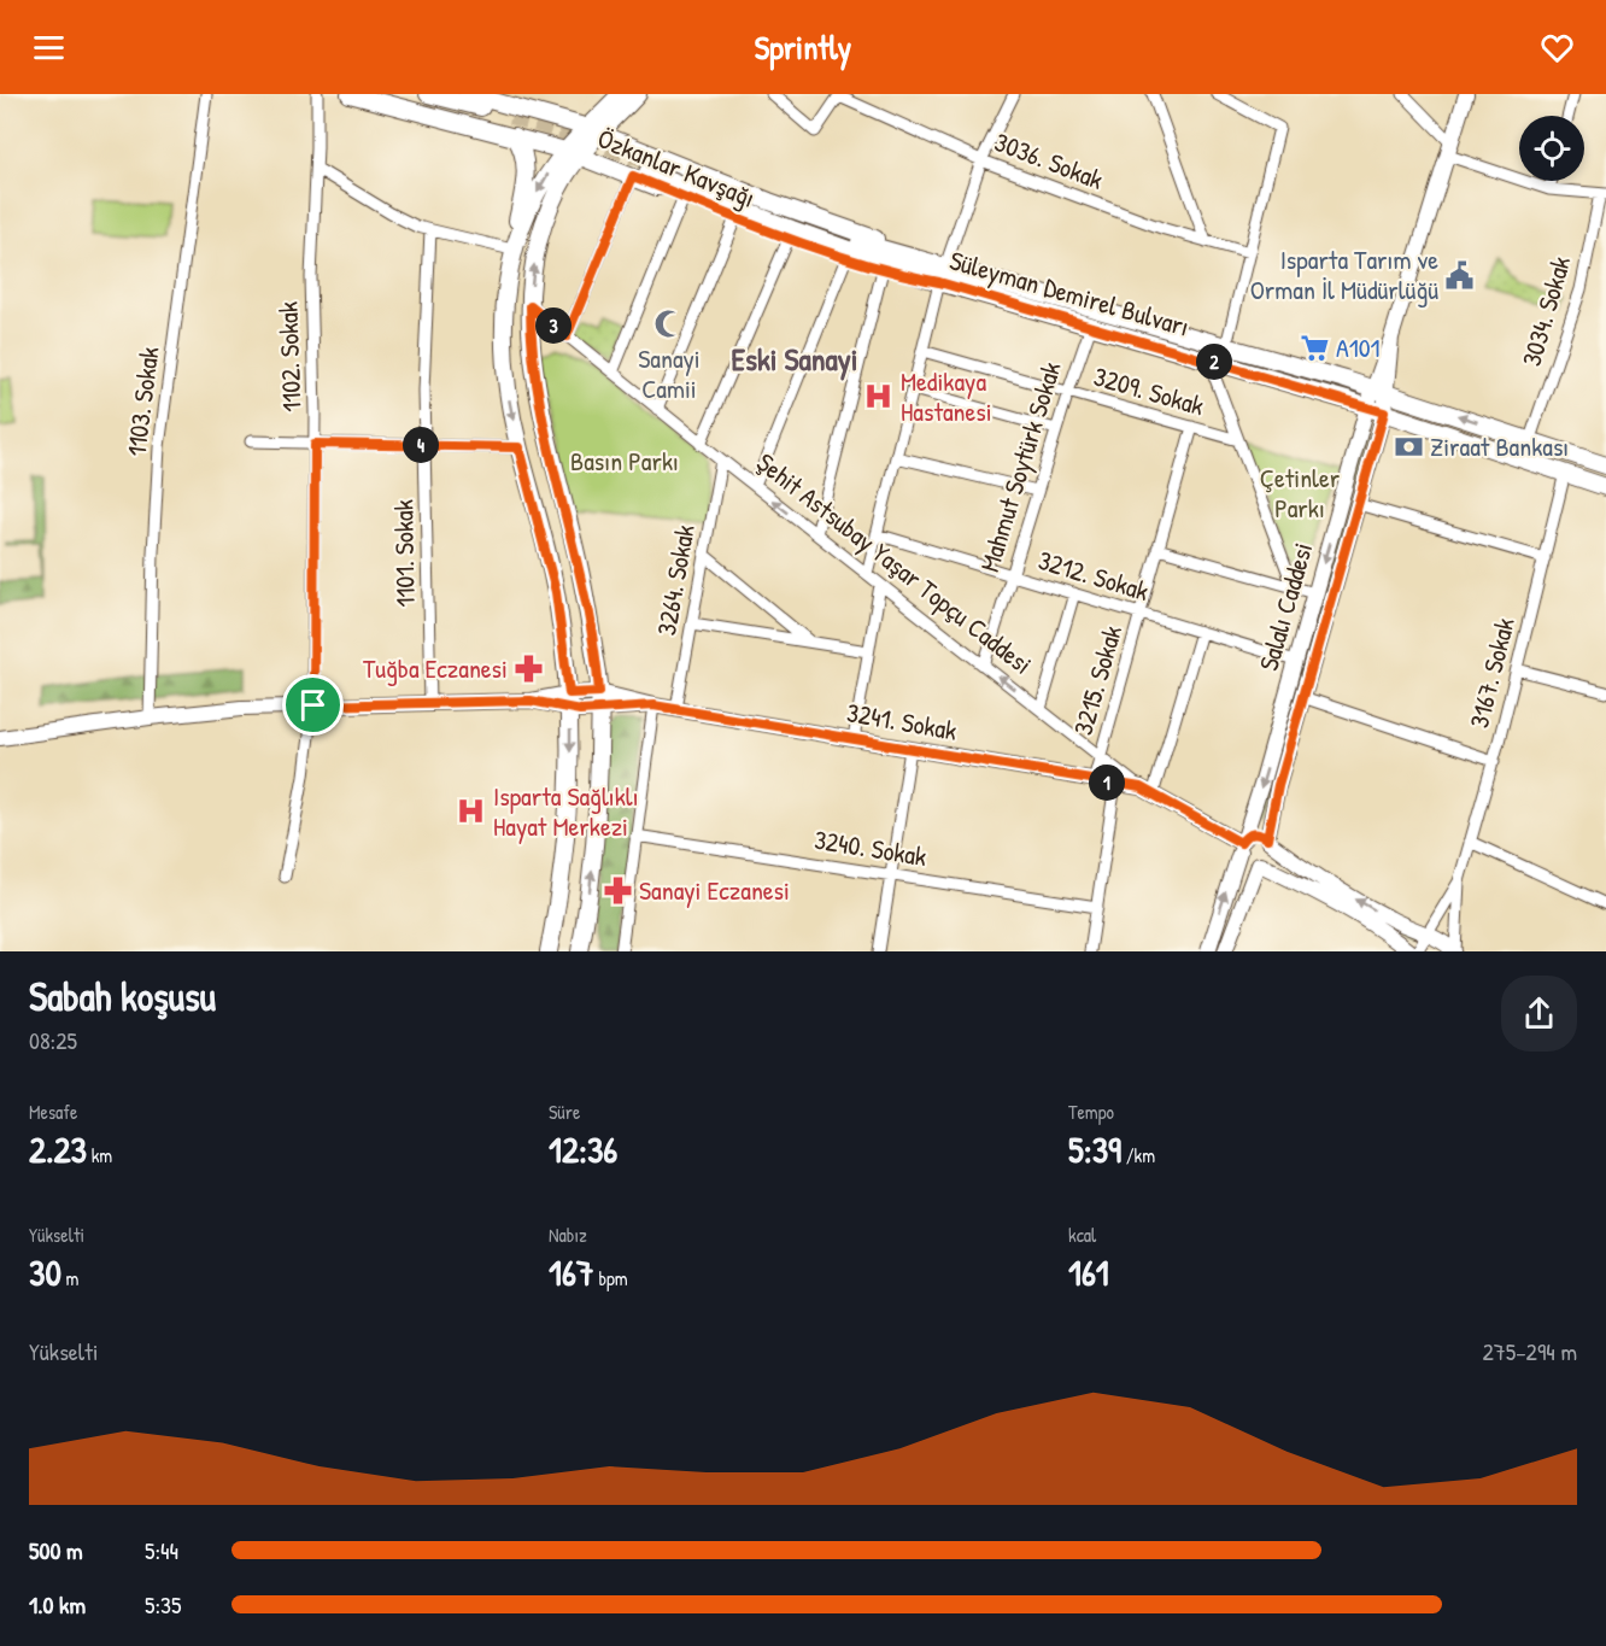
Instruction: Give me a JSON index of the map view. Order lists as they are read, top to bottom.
{
  "streets": {
    "main road": ["Özkanlar Kavşağı", "Süleyman Demirel Bulvarı"],
    "street": [
      "3036. Sokak",
      "3034. Sokak",
      "1102. Sokak",
      "3209. Sokak",
      "1103. Sokak",
      "Mahmut Soytürk Sokak",
      "1101. Sokak",
      "Şehit Astsubay Yaşar Topçu Caddesi",
      "3212. Sokak",
      "3264. Sokak",
      "Salalı Caddesi",
      "3167. Sokak",
      "3215. Sokak",
      "3241. Sokak",
      "3240. Sokak"
    ]
  },
  "crossings": [
    ["Özkanlar Kavşağı", "Süleyman Demirel Bulvarı"],
    ["Süleyman Demirel Bulvarı", "Mahmut Soytürk Sokak"],
    ["Süleyman Demirel Bulvarı", "Salalı Caddesi"],
    ["Süleyman Demirel Bulvarı", "3167. Sokak"],
    ["3209. Sokak", "Mahmut Soytürk Sokak"],
    ["3209. Sokak", "3215. Sokak"],
    ["Mahmut Soytürk Sokak", "Şehit Astsubay Yaşar Topçu Caddesi"],
    ["Mahmut Soytürk Sokak", "3212. Sokak"],
    ["Şehit Astsubay Yaşar Topçu Caddesi", "3264. Sokak"],
    ["Şehit Astsubay Yaşar Topçu Caddesi", "Salalı Caddesi"],
    ["Şehit Astsubay Yaşar Topçu Caddesi", "3215. Sokak"],
    ["Şehit Astsubay Yaşar Topçu Caddesi", "3241. Sokak"],
    ["3212. Sokak", "Salalı Caddesi"],
    ["3212. Sokak", "3215. Sokak"],
    ["3264. Sokak", "3241. Sokak"],
    ["3215. Sokak", "3241. Sokak"]
  ],
  "districts": ["Eski Sanayi"],
  "parks": ["Basın Parkı", "Çetinler Parkı"],
  "places": {
    "public building": ["Isparta Tarım ve Orman İl Müdürlüğü"],
    "mosque": ["Sanayi Camii"],
    "supermarket": ["A101"],
    "hospital": ["Medikaya Hastanesi", "Isparta Sağlıklı Hayat Merkezi"],
    "bank": ["Ziraat Bankası"],
    "pharmacy": ["Tuğba Eczanesi", "Sanayi Eczanesi"]
  },
  "page": {
    "header": "Sprintly",
    "pins": [
      "3",
      "2",
      "4",
      "1"
    ],
    "heading": ["Sabah koşusu", "08:25"],
    "stats": [
      ["Mesafe", "2.23 km"],
      ["Süre", "12:36"],
      ["Tempo", "5:39 /km"],
      ["Yükselti", "30 m"],
      ["Nabız", "167 bpm"],
      ["kcal", "161"]
    ],
    "chart": ["Yükselti", "275–294 m"],
    "list": [
      {
        "name": "500 m",
        "note": "5:44"
      },
      {
        "name": "1.0 km",
        "note": "5:35"
      }
    ]
  }
}
